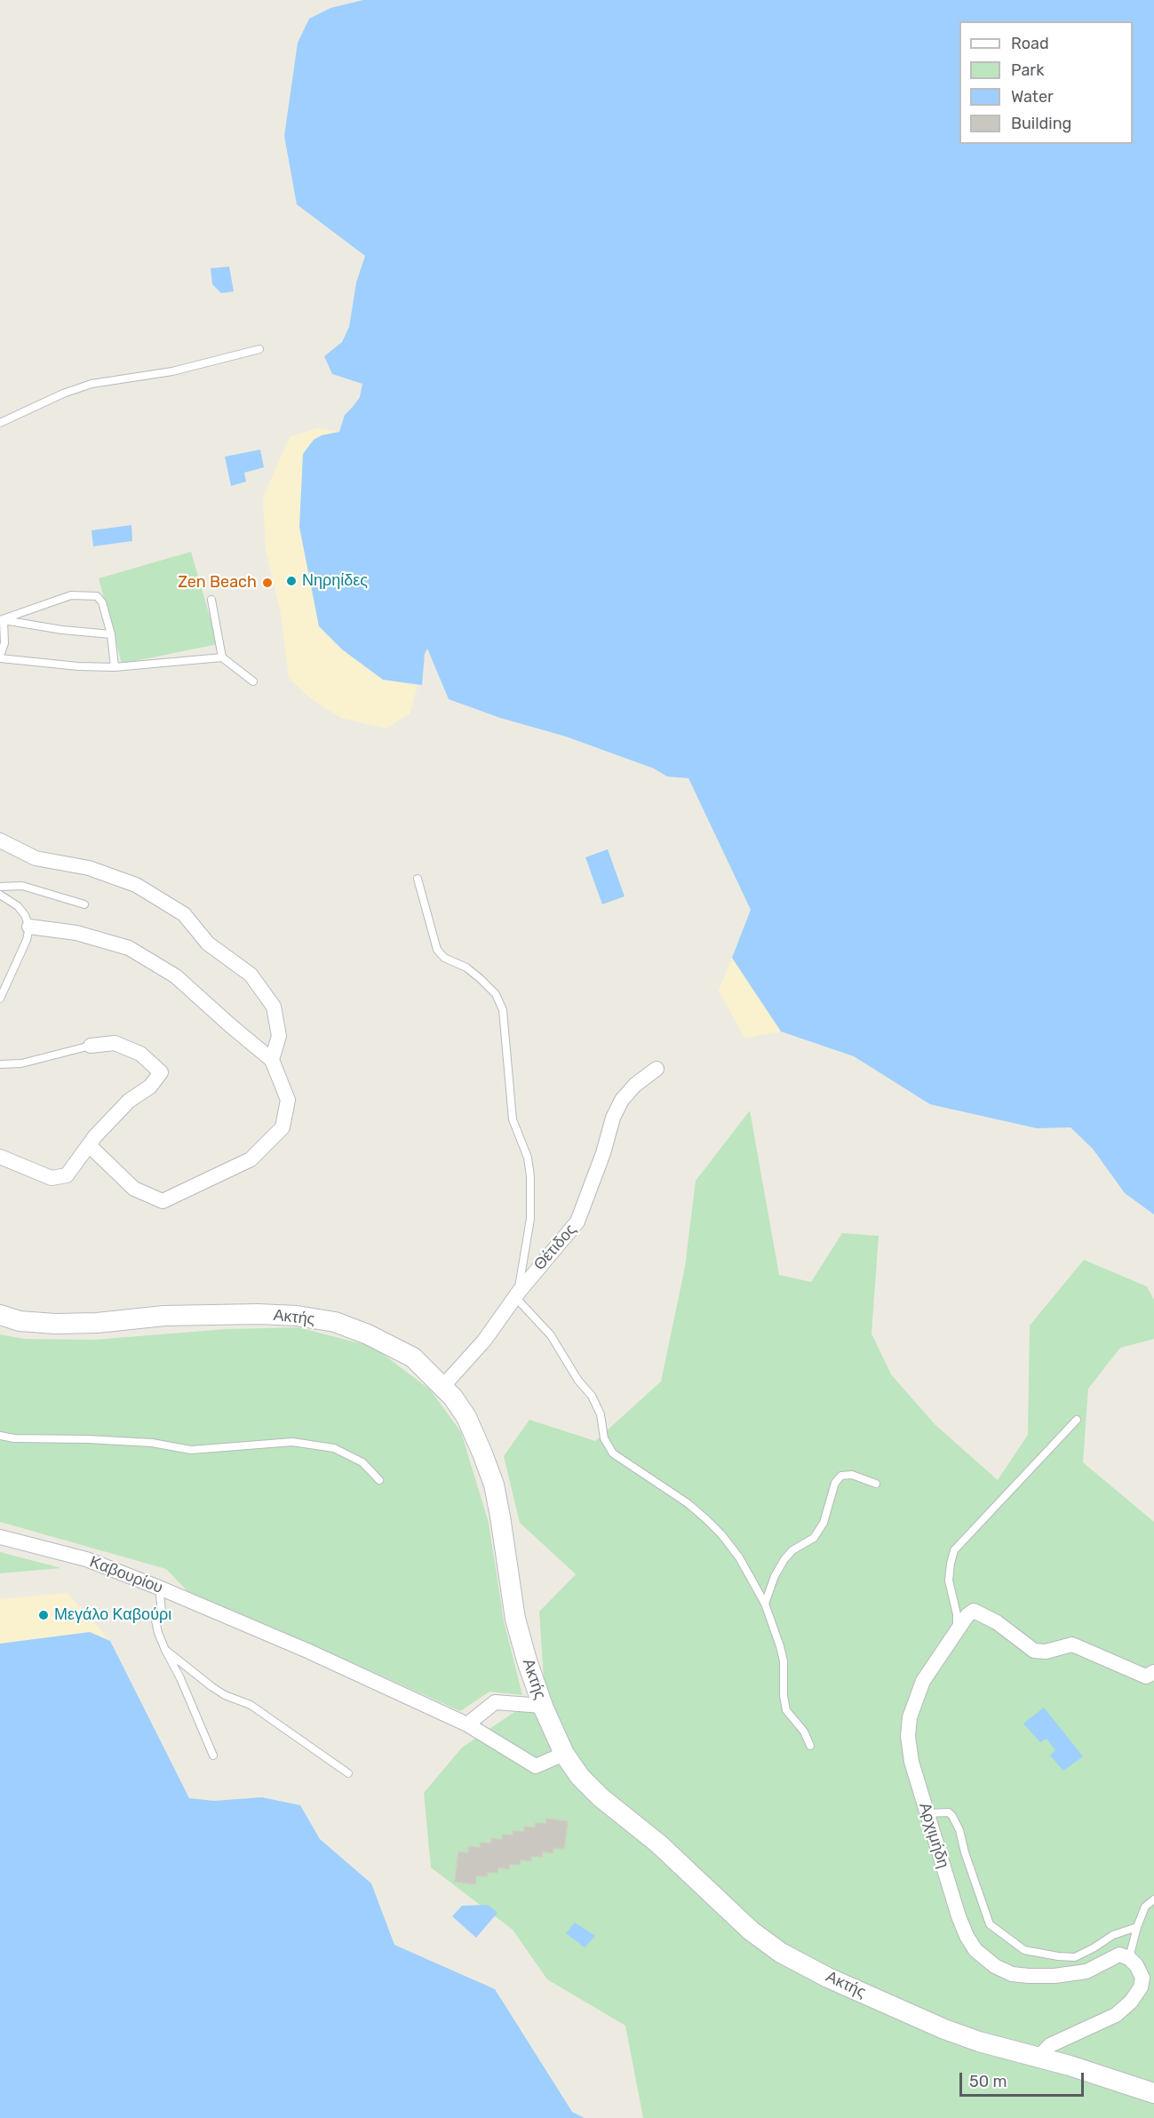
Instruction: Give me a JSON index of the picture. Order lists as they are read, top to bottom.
{
  "streets": {
    "street": [
      "Θέτιδος",
      "Ακτής",
      "Καβουρίου",
      "Αρχιμήδη"
    ]
  },
  "crossings": [
    ["Θέτιδος", "Ακτής"],
    ["Ακτής", "Καβουρίου"]
  ],
  "places": ["Νηρηίδες", "Zen Beach", "Μεγάλο Καβούρι"],
  "legend": [
    "Road",
    "Park",
    "Water",
    "Building"
  ],
  "scale_bar": "50 m"
}
